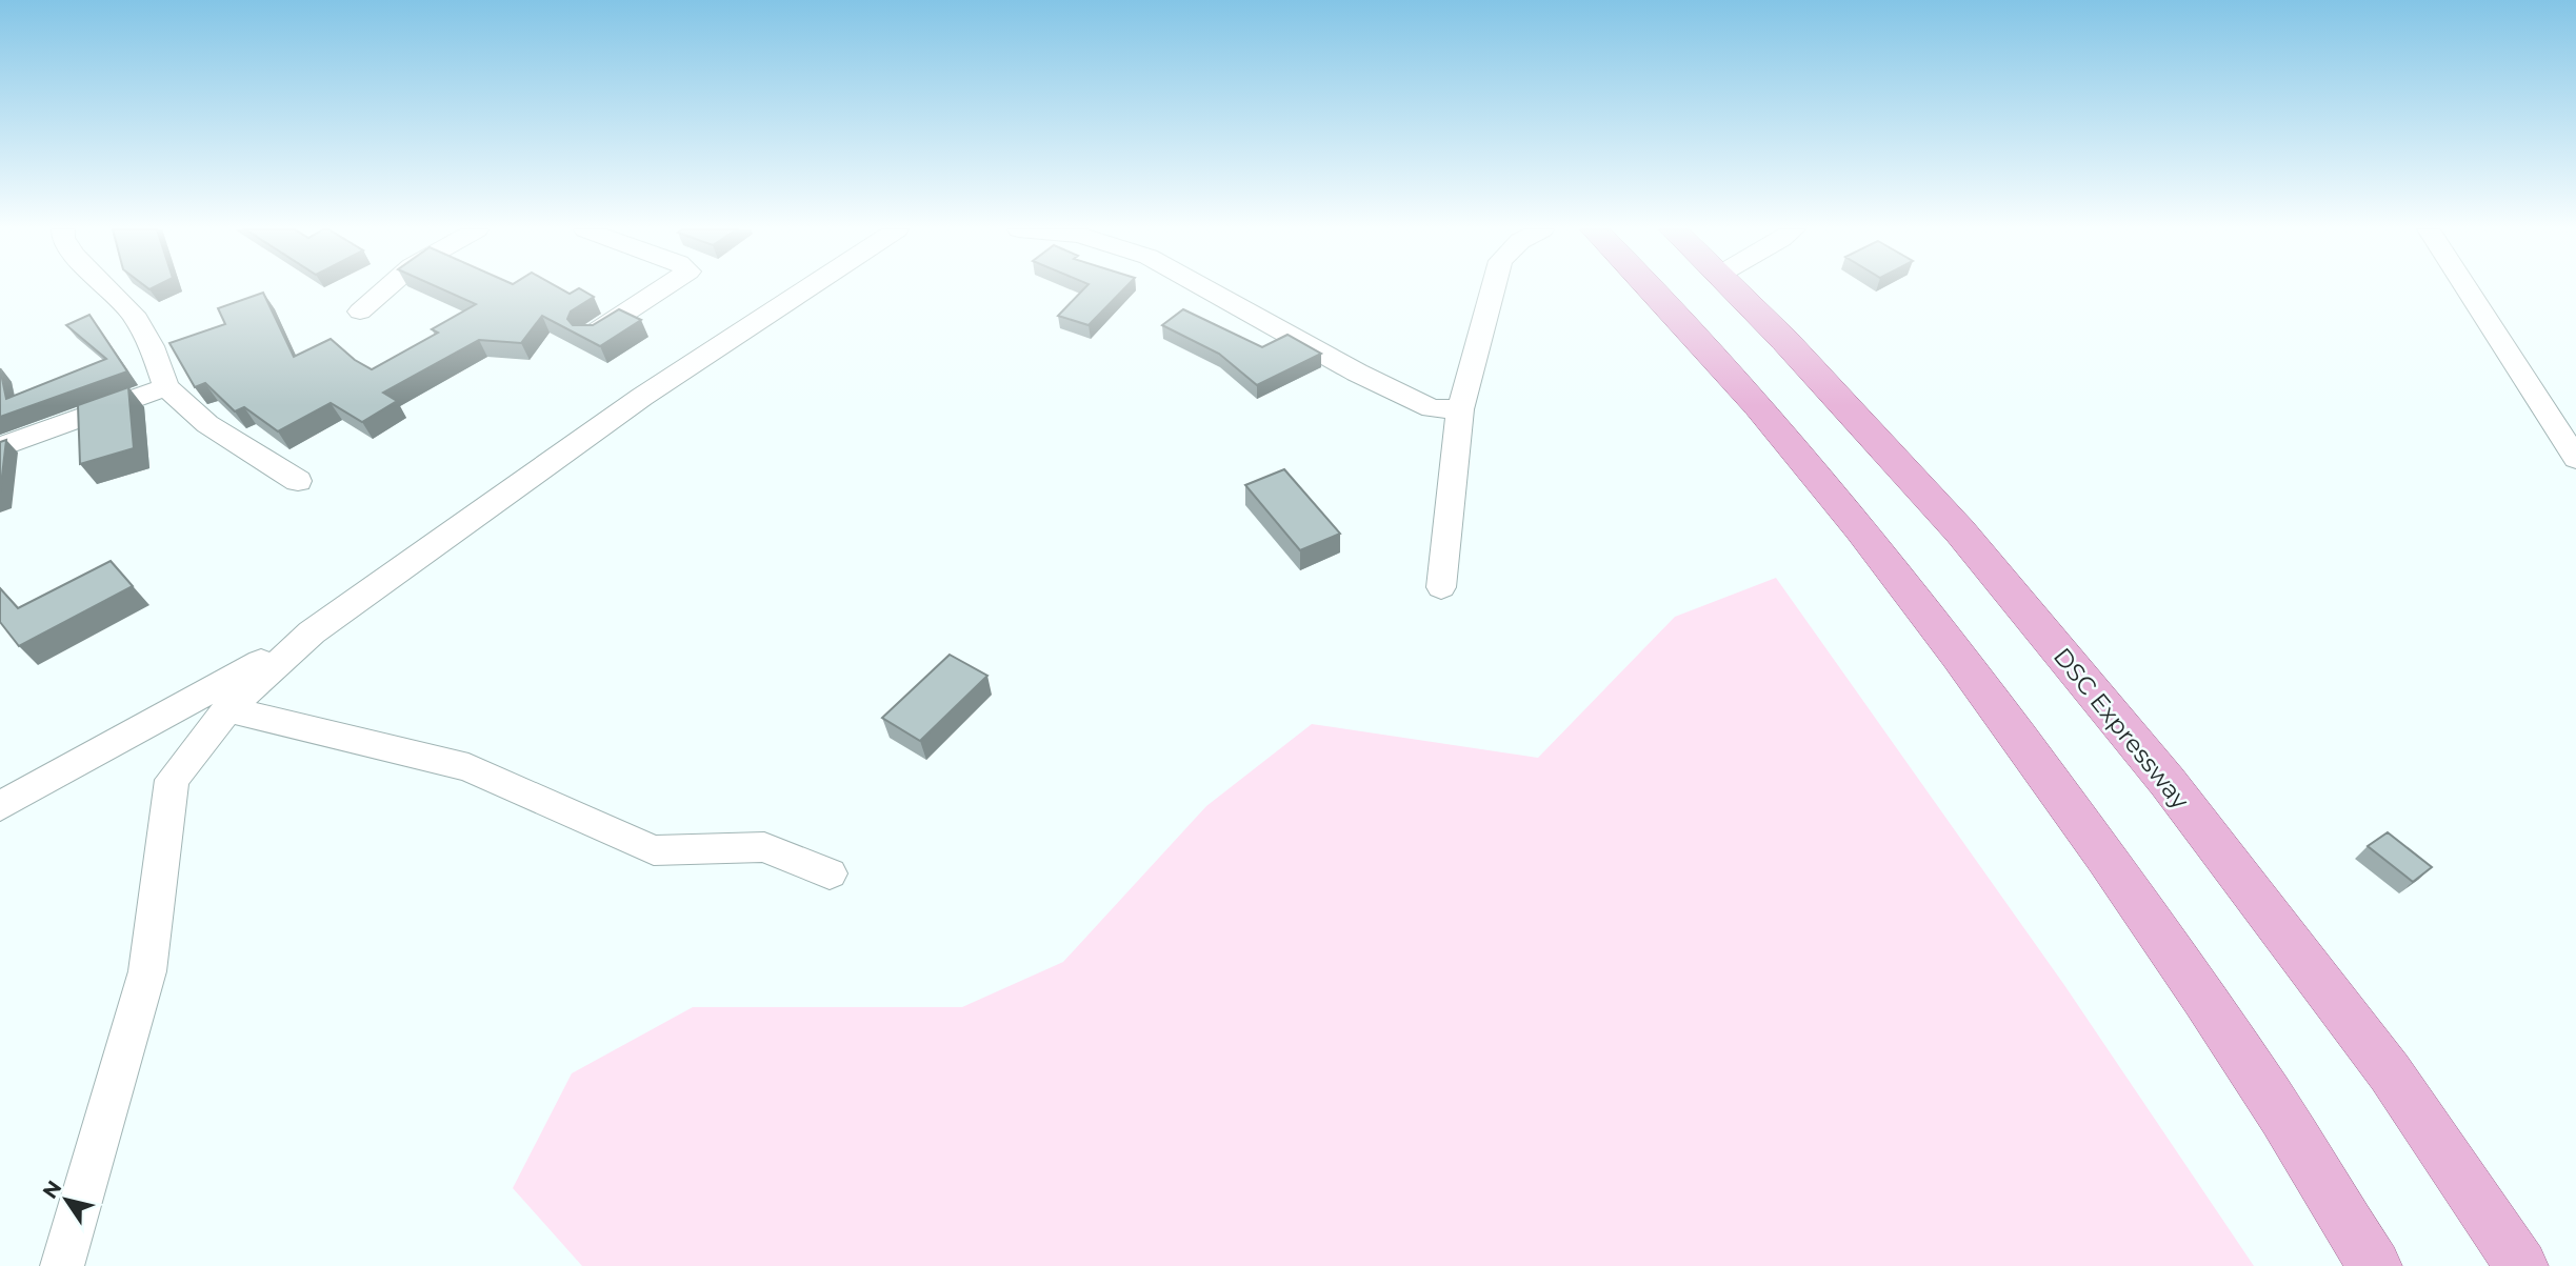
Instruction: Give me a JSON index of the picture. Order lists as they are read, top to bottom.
{
  "streets": {
    "main road": ["DSC Expressway"]
  },
  "north": "top left"
}
